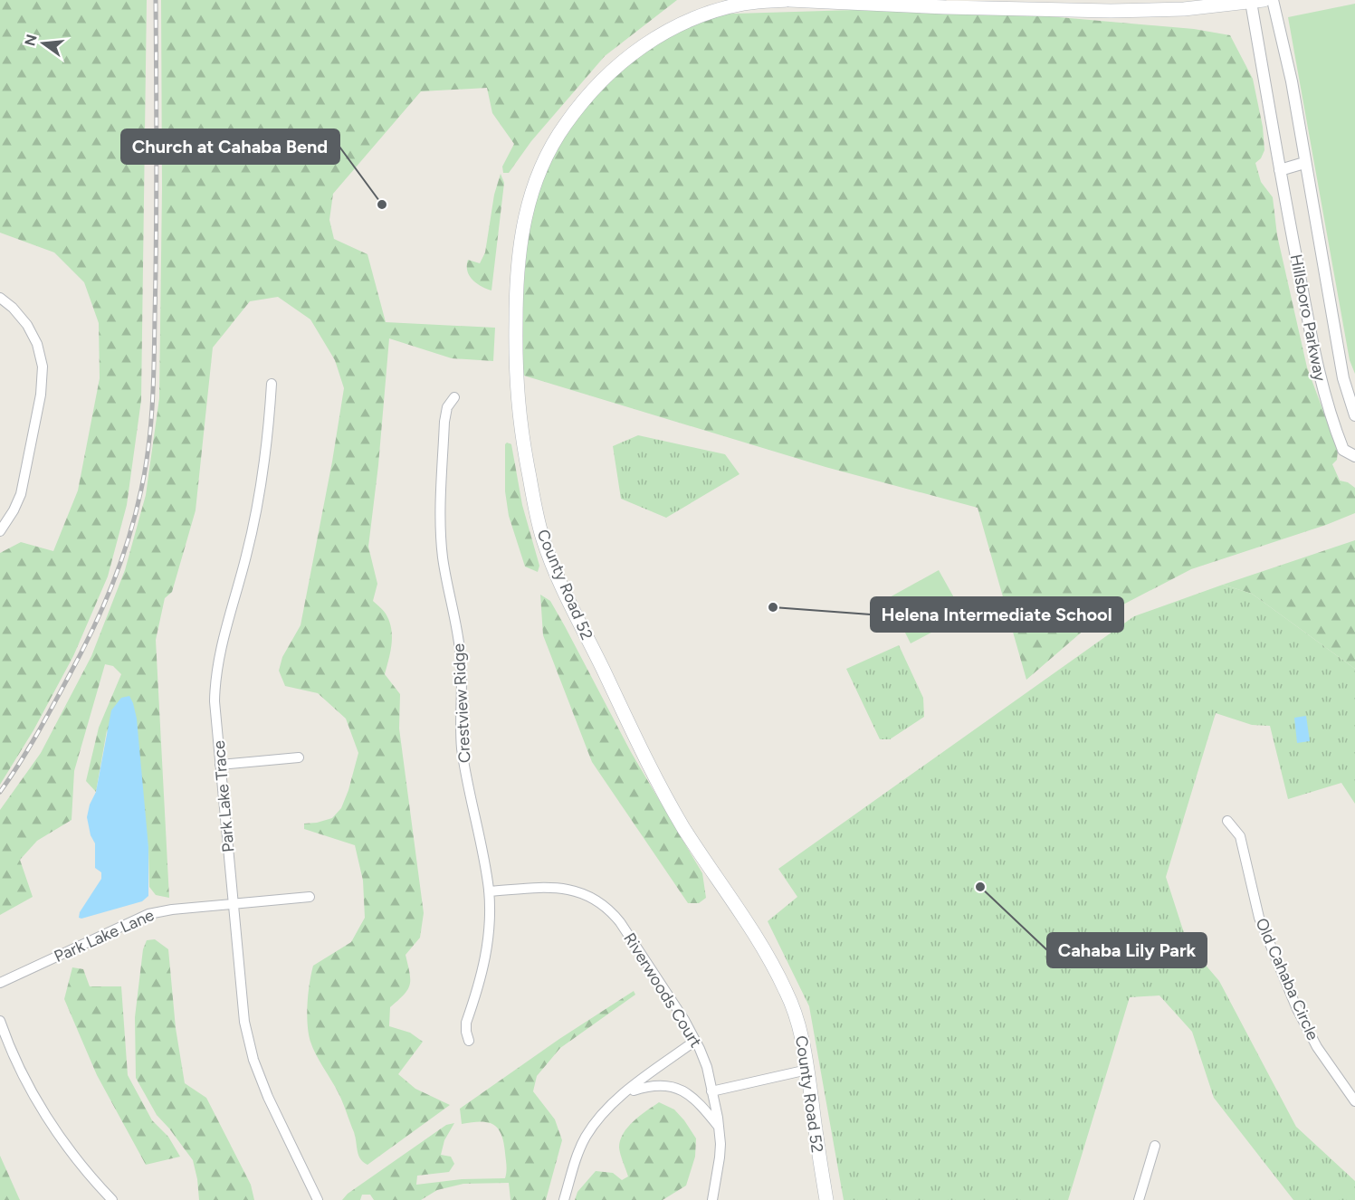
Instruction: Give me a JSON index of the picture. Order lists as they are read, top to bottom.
{
  "streets": {
    "main road": ["County Road 52"],
    "street": [
      "Hillsboro Parkway",
      "Crestview Ridge",
      "Park Lake Trace",
      "Park Lake Lane",
      "Old Cahaba Circle",
      "Riverwoods Court"
    ]
  },
  "crossings": [
    ["Hillsboro Parkway", "County Road 52"],
    ["Crestview Ridge", "Riverwoods Court"],
    ["Park Lake Trace", "Park Lake Lane"]
  ],
  "places": ["Church at Cahaba Bend", "Helena Intermediate School", "Cahaba Lily Park"],
  "north": "left"
}
